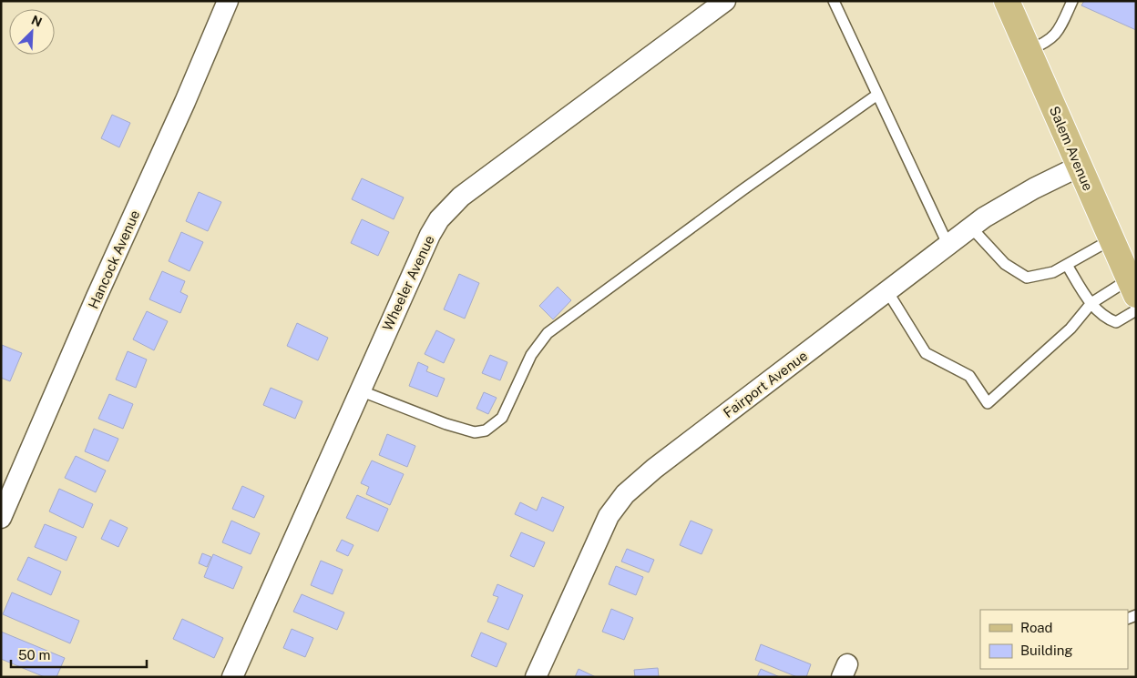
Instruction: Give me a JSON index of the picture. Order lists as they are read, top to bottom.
{
  "streets": {
    "main road": ["Salem Avenue"],
    "street": ["Hancock Avenue", "Wheeler Avenue", "Fairport Avenue"]
  },
  "crossings": [
    ["Salem Avenue", "Fairport Avenue"]
  ],
  "legend": ["Road", "Building"],
  "scale_bar": "50 m",
  "north": "top right"
}
